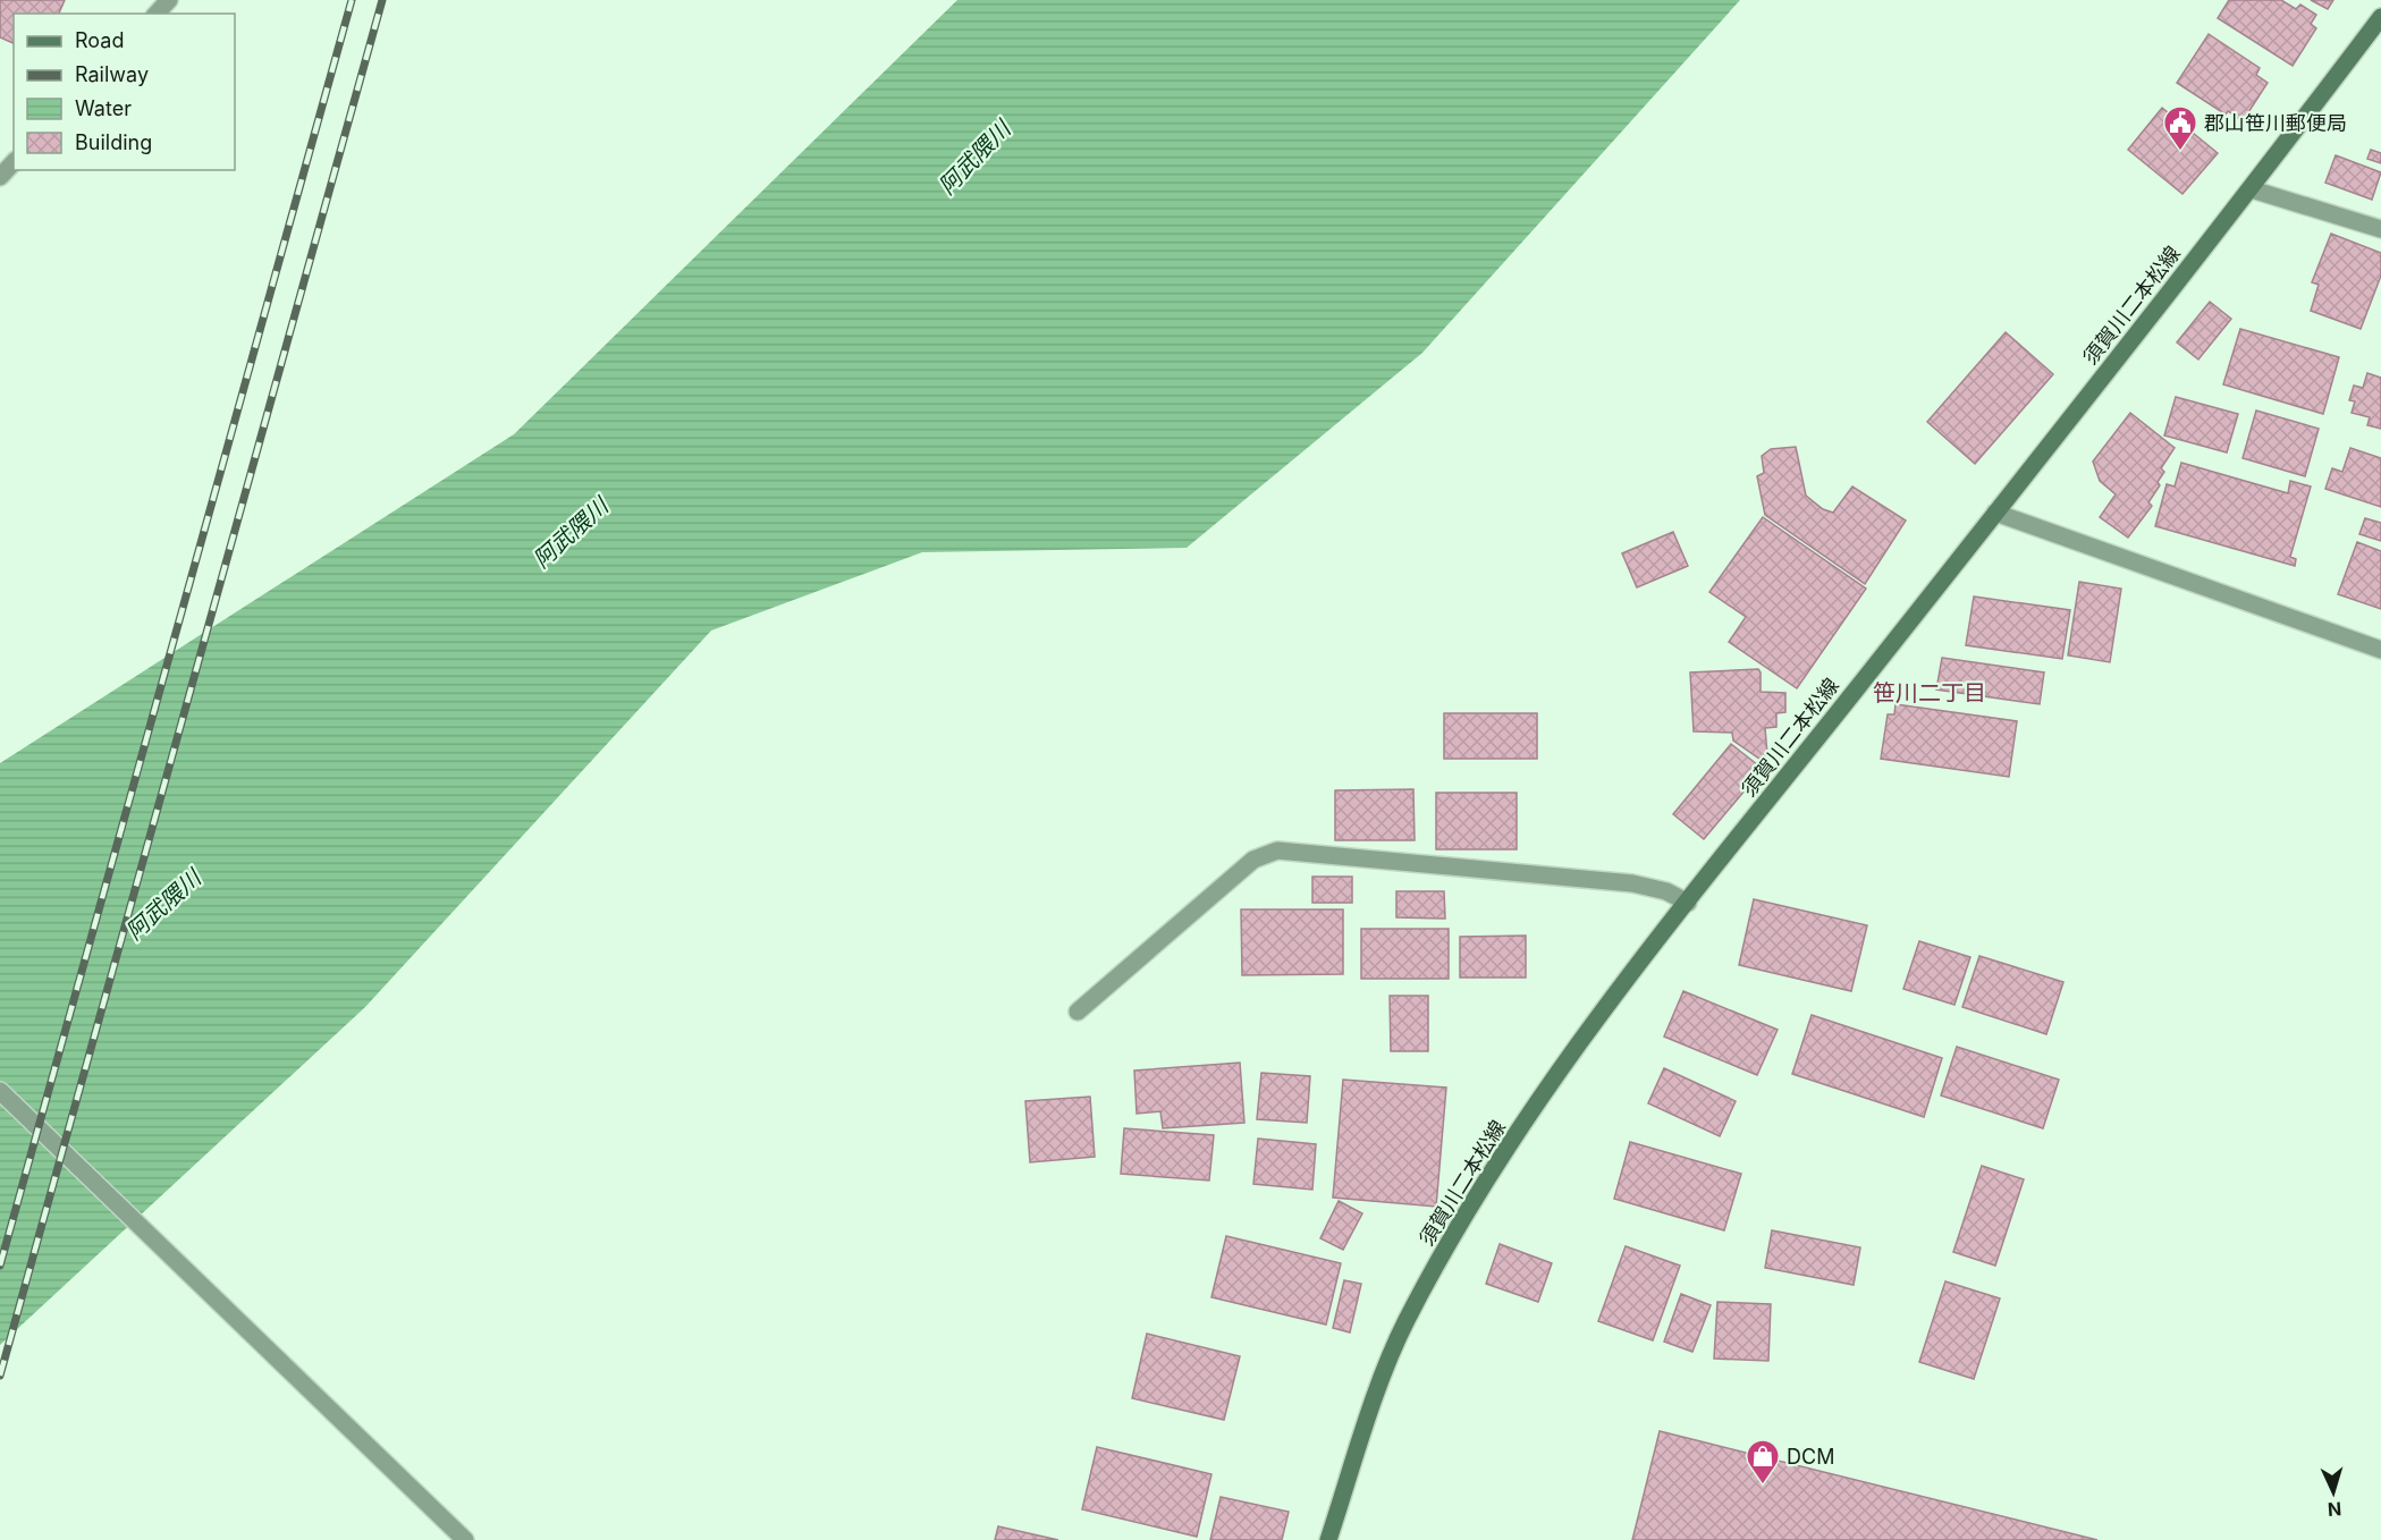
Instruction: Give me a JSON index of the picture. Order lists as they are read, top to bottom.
{
  "streets": {
    "main road": ["須賀川二本松線"]
  },
  "districts": ["笹川二丁目"],
  "water": ["阿武隈川"],
  "places": {
    "public building": ["郡山笹川郵便局"],
    "shop": ["DCM"]
  },
  "legend": [
    "Road",
    "Railway",
    "Water",
    "Building"
  ],
  "north": "bottom"
}
